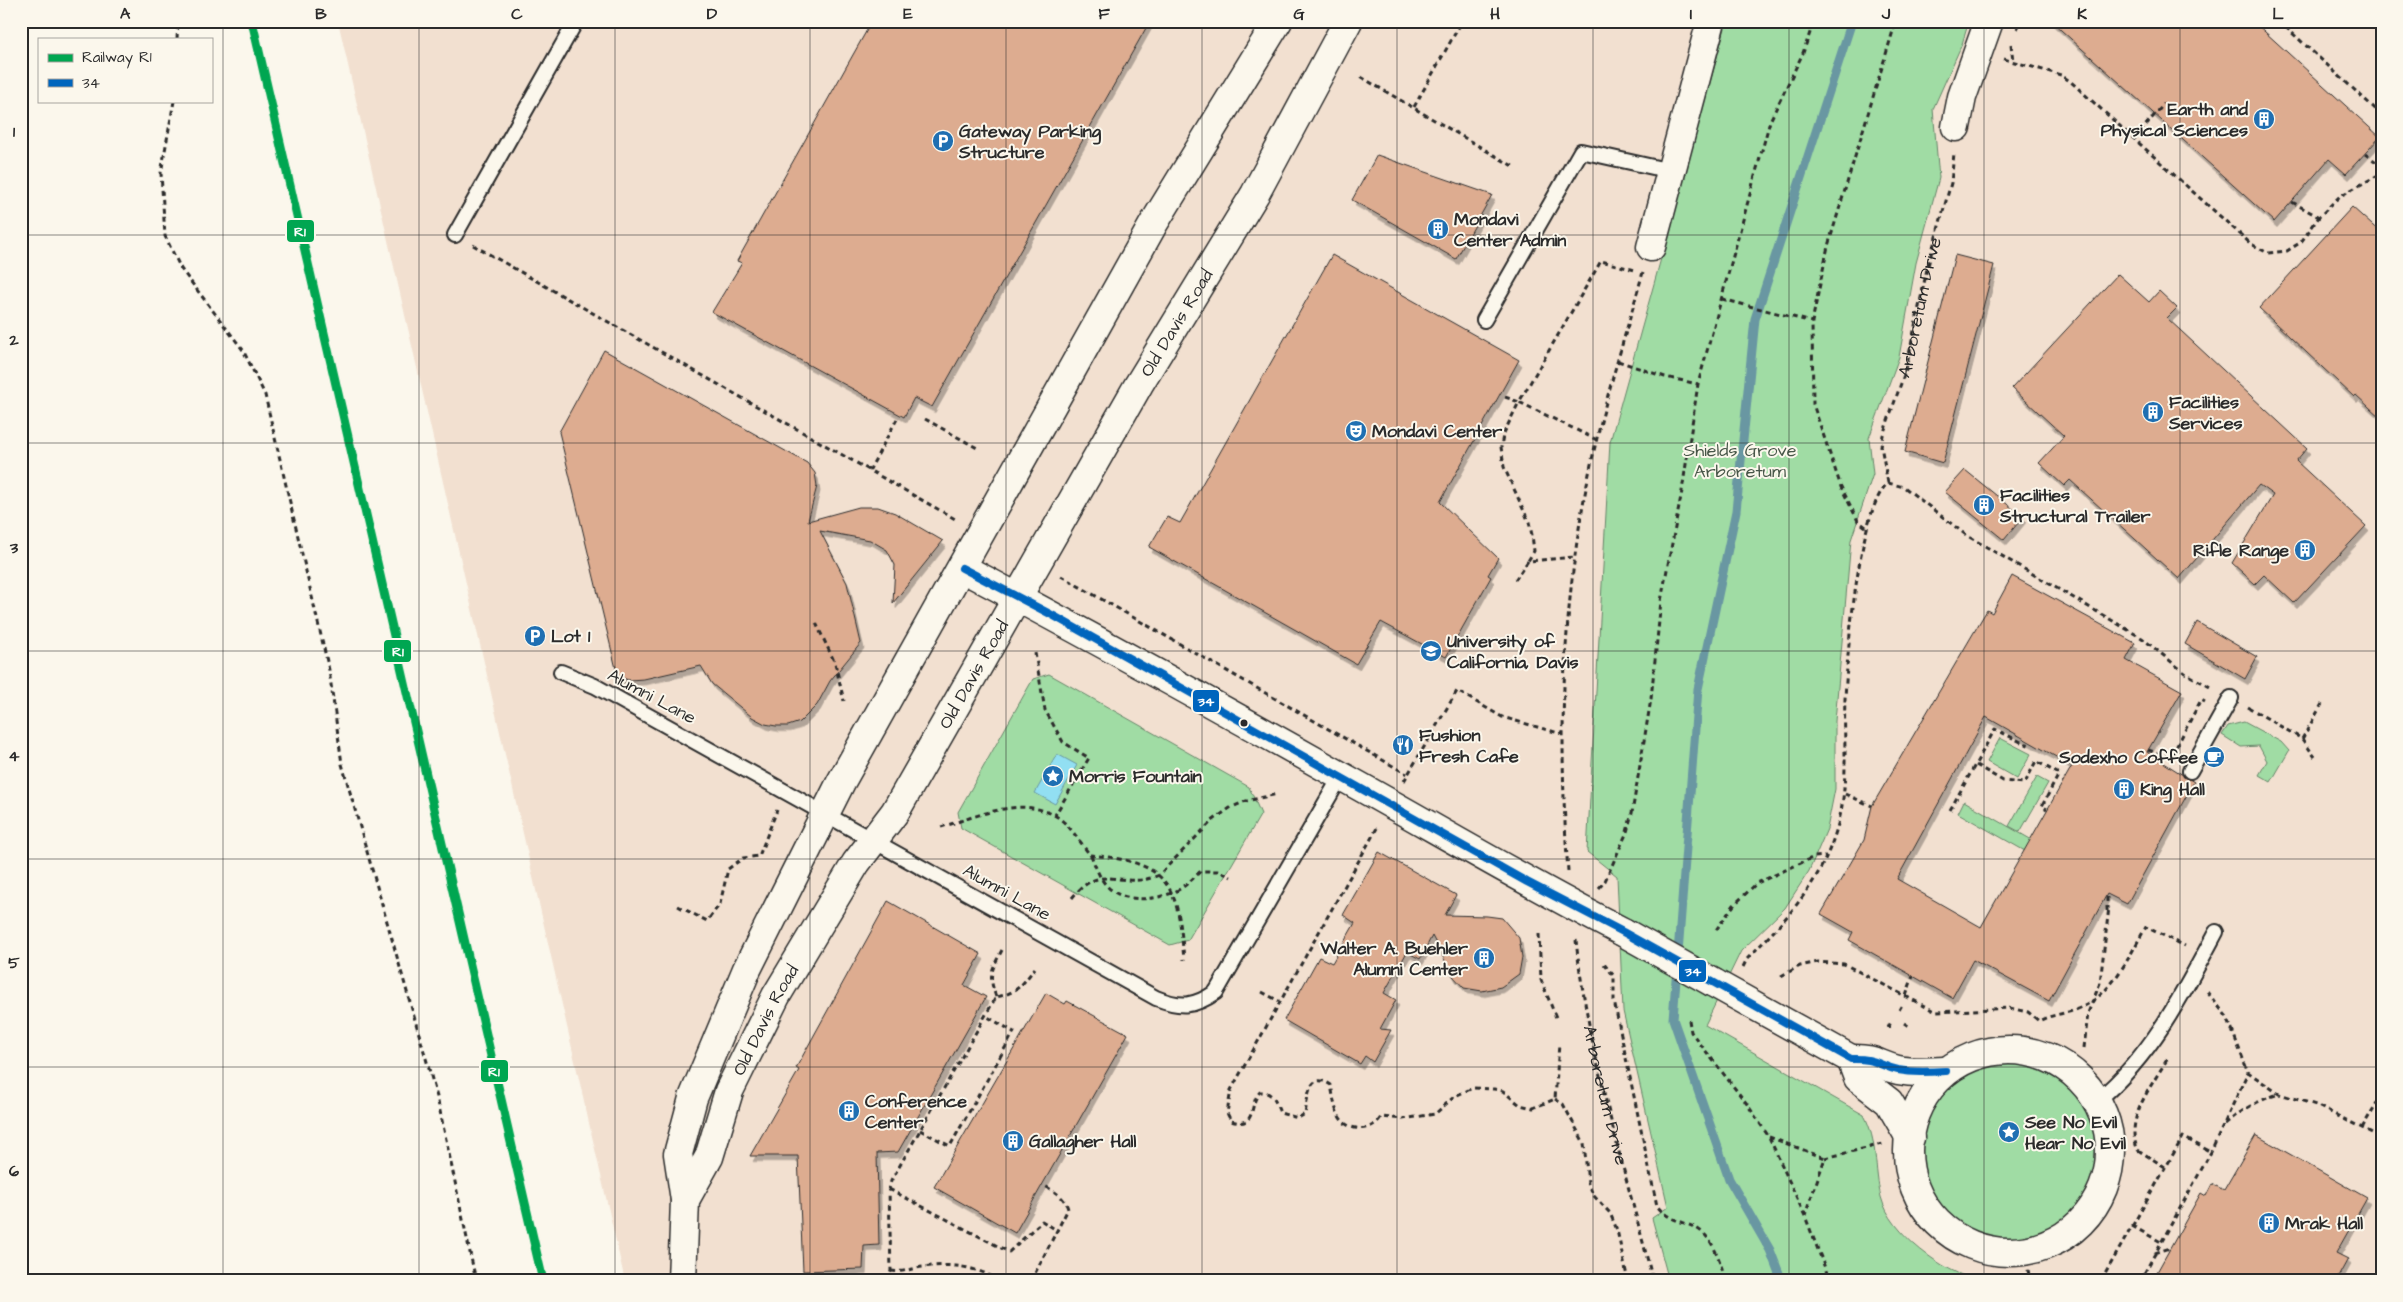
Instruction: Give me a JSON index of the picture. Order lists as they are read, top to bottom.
{
  "streets": {
    "street": ["Old Davis Road"],
    "lane": ["Alumni Lane"],
    "path": ["Arboretum Drive"]
  },
  "crossings": [
    ["Old Davis Road", "Alumni Lane"]
  ],
  "parks": ["Shields Grove Arboretum"],
  "places": {
    "building": [
      "Earth and Physical Sciences",
      "Mondavi Center Admin",
      "Facilities Services",
      "Facilities Structural Trailer",
      "Rifle Range",
      "King Hall",
      "Walter A. Buehler Alumni Center",
      "Conference Center",
      "Gallagher Hall",
      "Mrak Hall"
    ],
    "parking": ["Gateway Parking Structure", "Lot 1"],
    "theatre": ["Mondavi Center"],
    "school or university": ["University of California, Davis"],
    "restaurant": ["Fushion Fresh Cafe"],
    "cafe": ["Sodexho Coffee"],
    "place": ["Morris Fountain", "See No Evil Hear No Evil"]
  },
  "lines": ["rail line R1", "transit line 34"],
  "legend": ["Railway R1", "34"],
  "grid": {
    "columns": [
      "A",
      "B",
      "C",
      "D",
      "E",
      "F",
      "G",
      "H",
      "I",
      "J",
      "K",
      "L"
    ],
    "rows": [
      "1",
      "2",
      "3",
      "4",
      "5",
      "6"
    ]
  }
}
